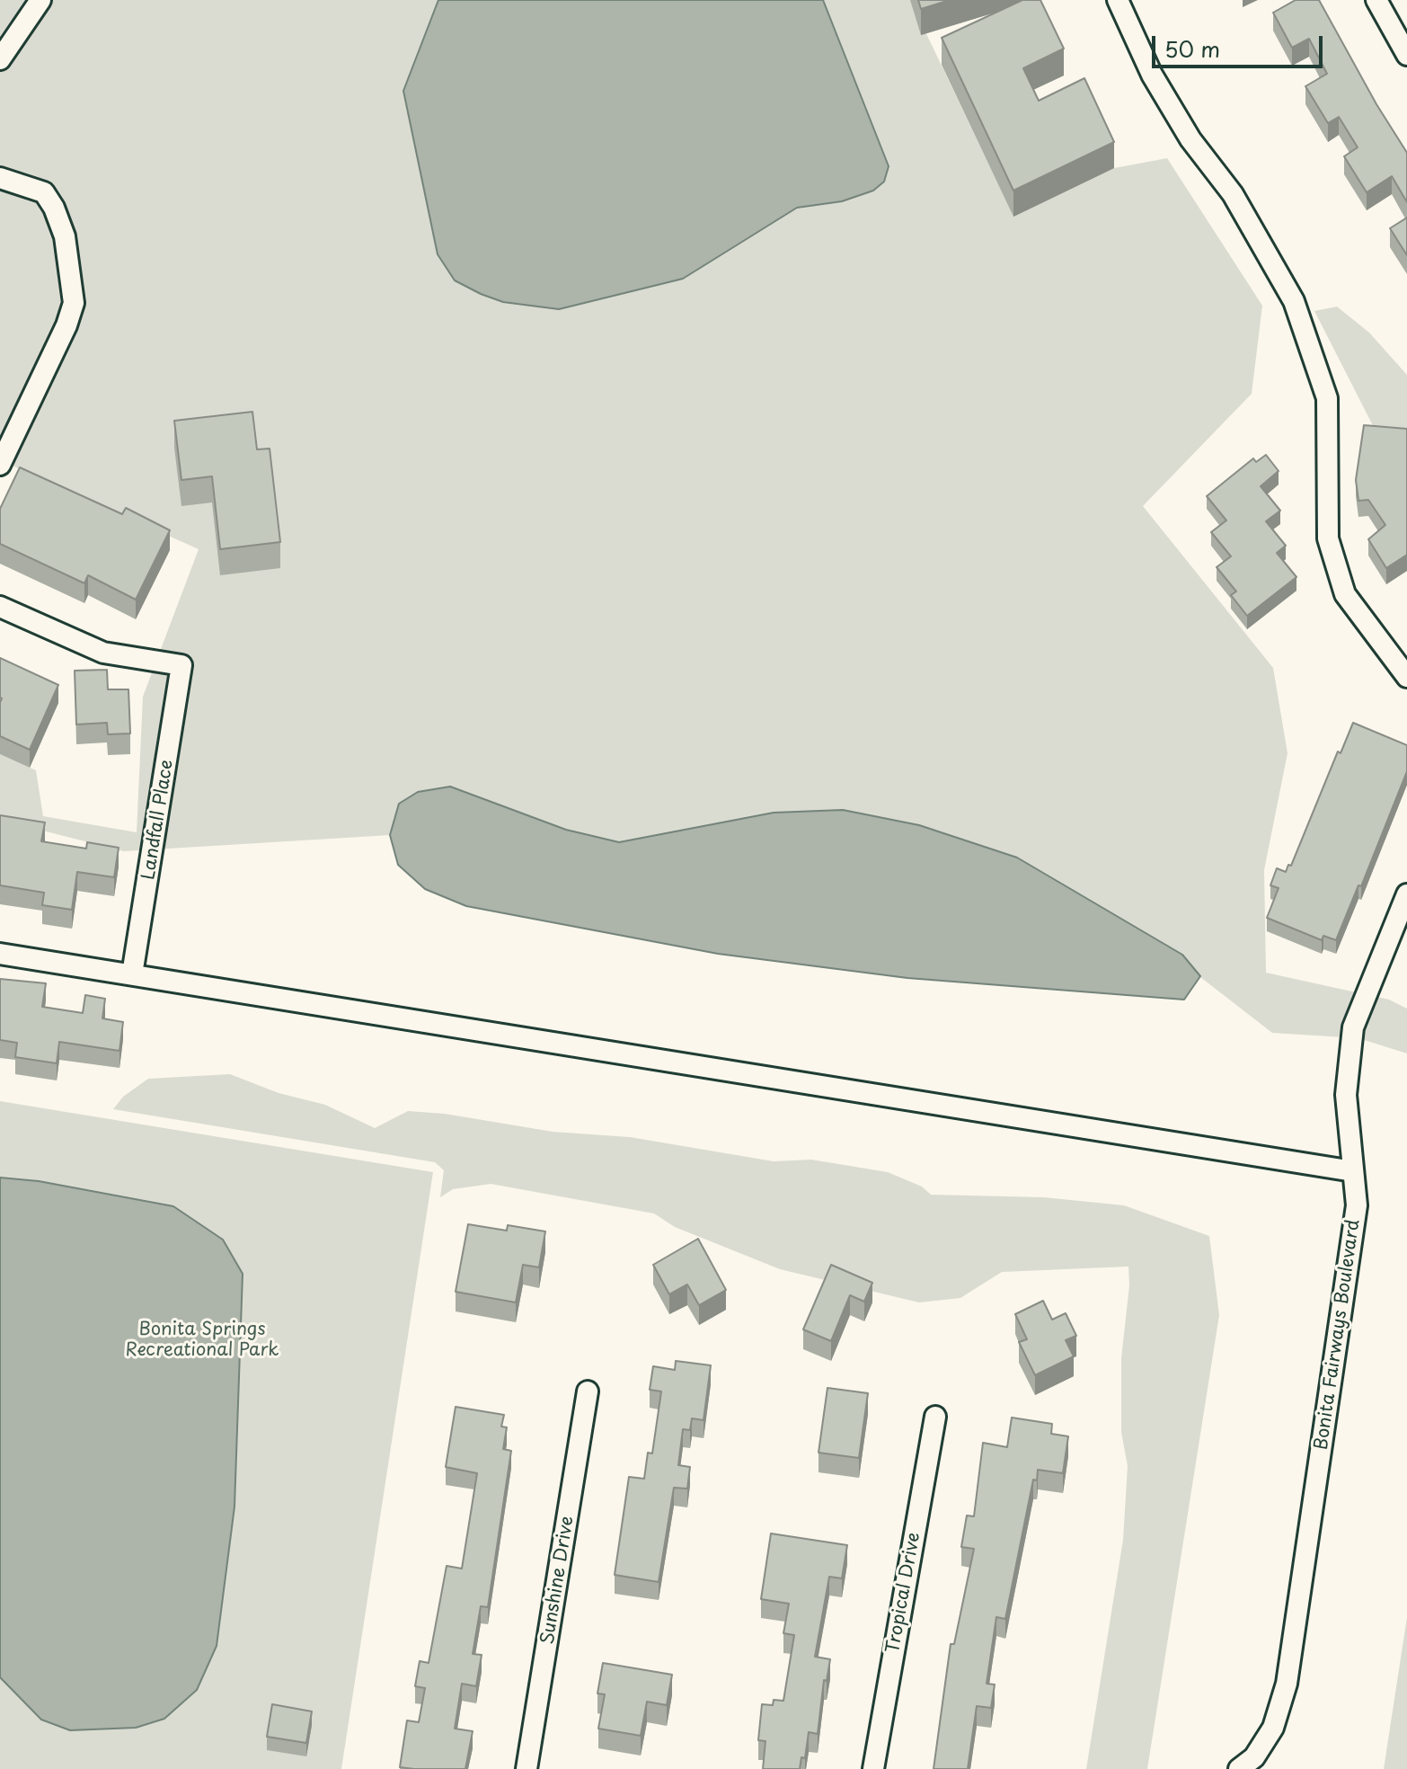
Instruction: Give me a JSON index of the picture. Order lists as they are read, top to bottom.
{
  "streets": {
    "street": [
      "Landfall Place",
      "Bonita Fairways Boulevard",
      "Sunshine Drive",
      "Tropical Drive"
    ]
  },
  "parks": ["Bonita Springs Recreational Park"],
  "scale_bar": "50 m"
}
